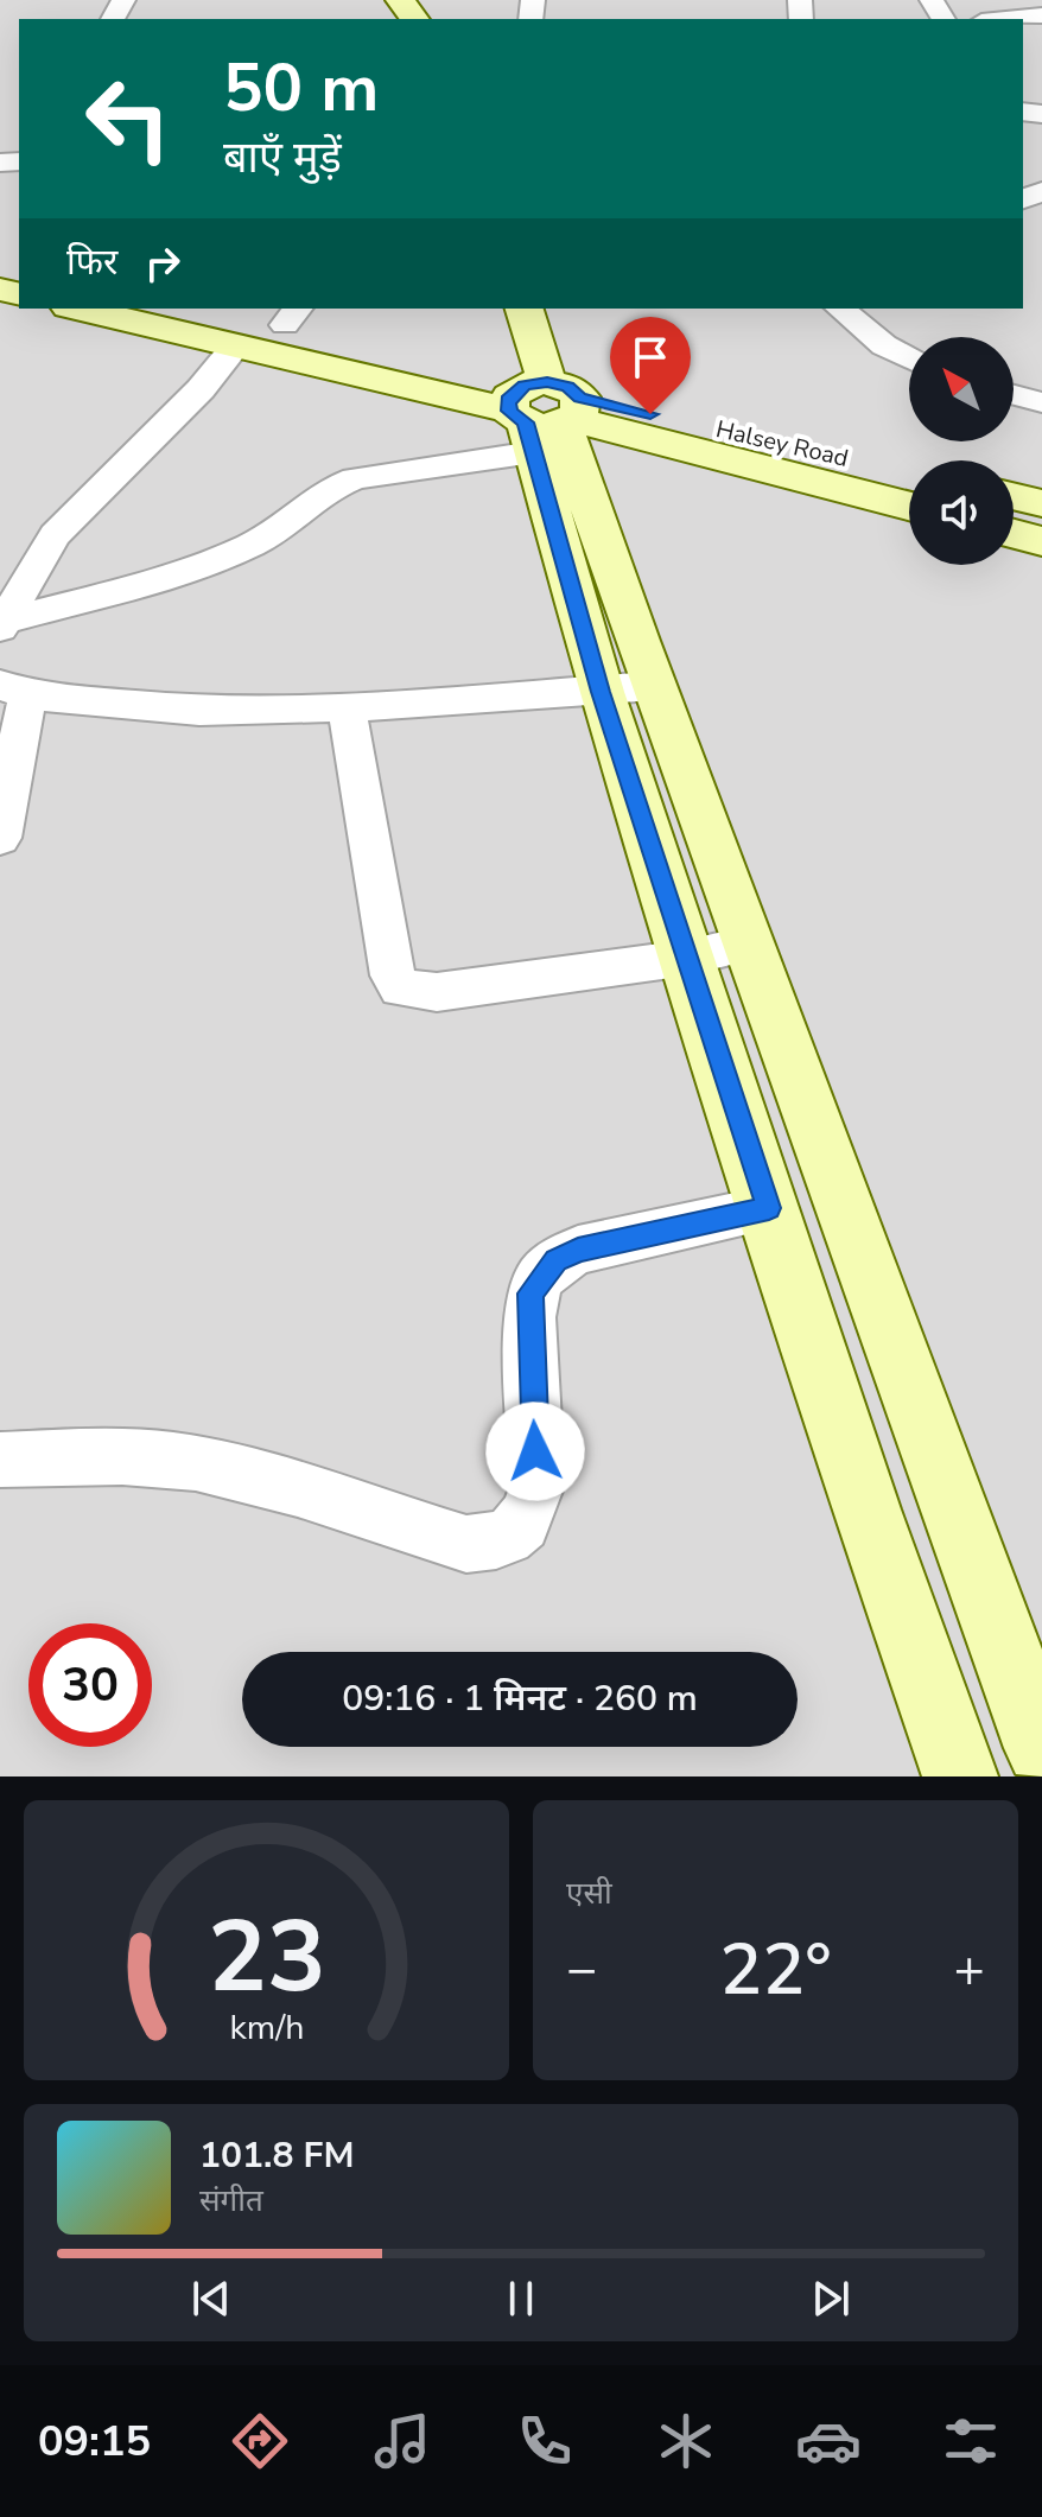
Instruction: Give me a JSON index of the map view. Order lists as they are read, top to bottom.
{
  "streets": {
    "street": ["Halsey Road"]
  },
  "north": "top left",
  "page": {
    "turn": ["50 m", "बाएँ मुड़ें"],
    "then": "फिर",
    "limit": "30",
    "trip": "09:16 · 1 मिनट · 260 m",
    "tile": "एसी",
    "heat": ["−", "22°", "+"],
    "song": ["101.8 FM", "संगीत"],
    "tabs": "09:15",
    "gauge": ["23", "km/h"]
  }
}
